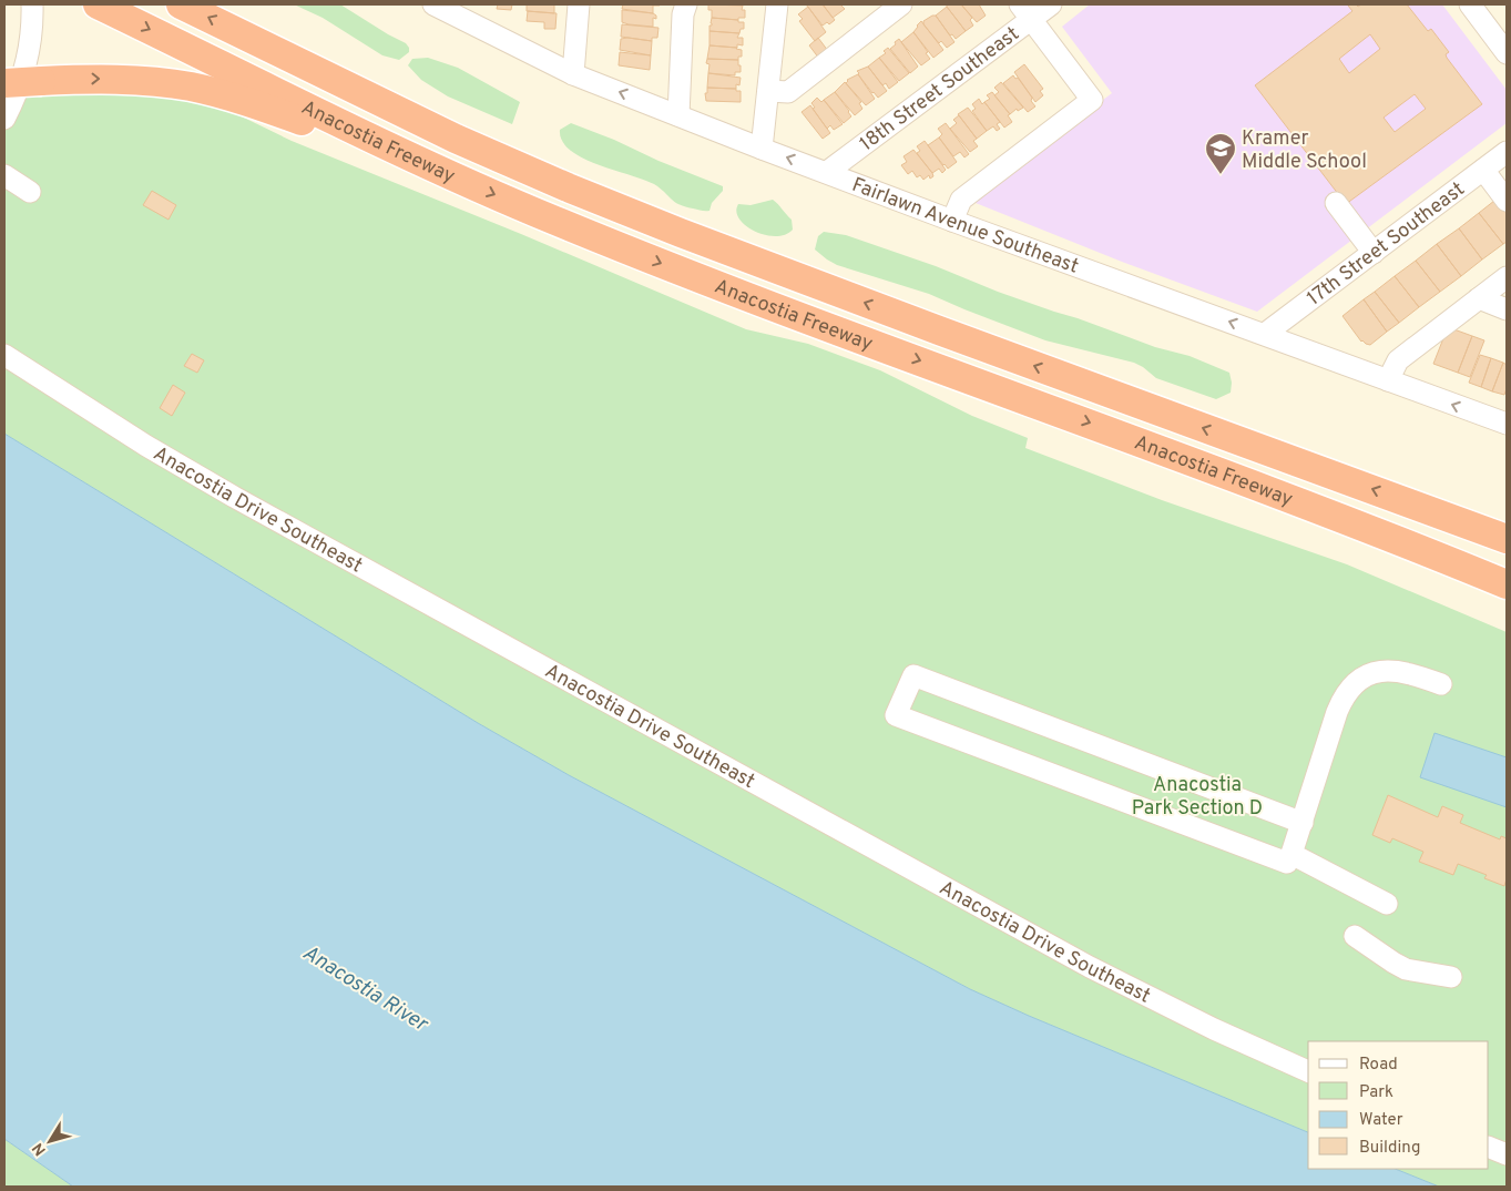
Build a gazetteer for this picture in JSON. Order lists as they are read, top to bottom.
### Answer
{
  "streets": {
    "highway": ["Anacostia Freeway"],
    "street": [
      "18th Street Southeast",
      "Fairlawn Avenue Southeast",
      "17th Street Southeast",
      "Anacostia Drive Southeast"
    ]
  },
  "crossings": [
    ["18th Street Southeast", "Fairlawn Avenue Southeast"],
    ["Fairlawn Avenue Southeast", "17th Street Southeast"]
  ],
  "one_way": ["Fairlawn Avenue Southeast"],
  "water": ["Anacostia River"],
  "parks": ["Anacostia Park Section D"],
  "places": {
    "school or university": ["Kramer Middle School"]
  },
  "legend": [
    "Road",
    "Park",
    "Water",
    "Building"
  ],
  "north": "bottom left"
}
